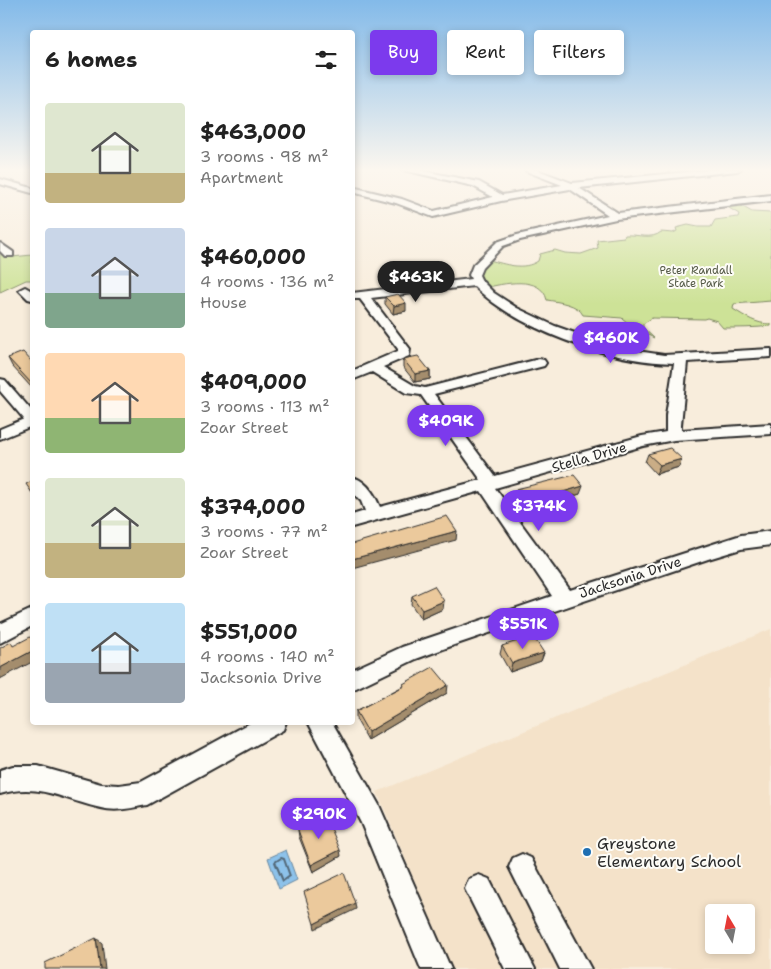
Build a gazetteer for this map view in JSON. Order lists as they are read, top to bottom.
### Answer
{
  "streets": {
    "street": ["Stella Drive", "Jacksonia Drive"]
  },
  "parks": ["Peter Randall State Park"],
  "places": ["Greystone Elementary School"],
  "north": "top",
  "page": {
    "chip": ["Buy", "Rent", "Filters"],
    "heading": "6 homes",
    "list": [
      {
        "name": "$463,000",
        "note": "3 rooms · 98 m² · Apartment"
      },
      {
        "name": "$460,000",
        "note": "4 rooms · 136 m² · House"
      },
      {
        "name": "$409,000",
        "note": "3 rooms · 113 m² · Zoar Street"
      },
      {
        "name": "$374,000",
        "note": "3 rooms · 77 m² · Zoar Street"
      },
      {
        "name": "$551,000",
        "note": "4 rooms · 140 m² · Jacksonia Drive"
      }
    ],
    "price": [
      "$463K",
      "$460K",
      "$409K",
      "$374K",
      "$551K",
      "$290K"
    ]
  }
}
